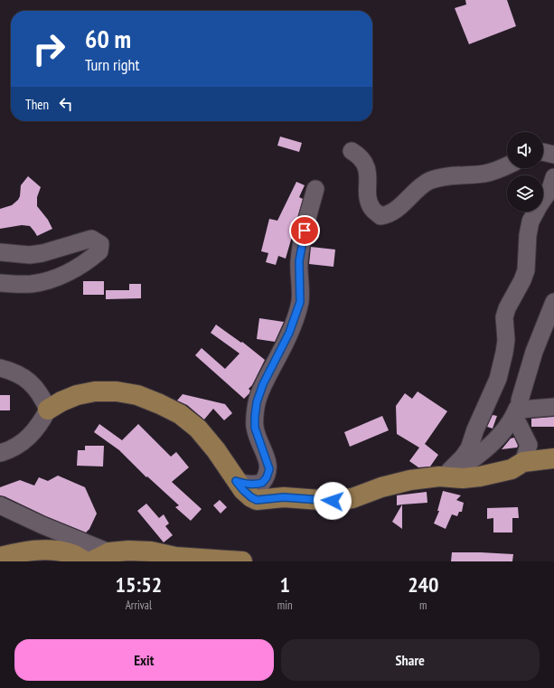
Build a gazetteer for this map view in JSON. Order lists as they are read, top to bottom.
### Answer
{
  "page": {
    "turn": ["60 m", "Turn right"],
    "then": "Then",
    "eta": [
      "15:52",
      "Arrival",
      "1",
      "min",
      "240",
      "m"
    ],
    "buttons": ["Exit", "Share"]
  }
}
